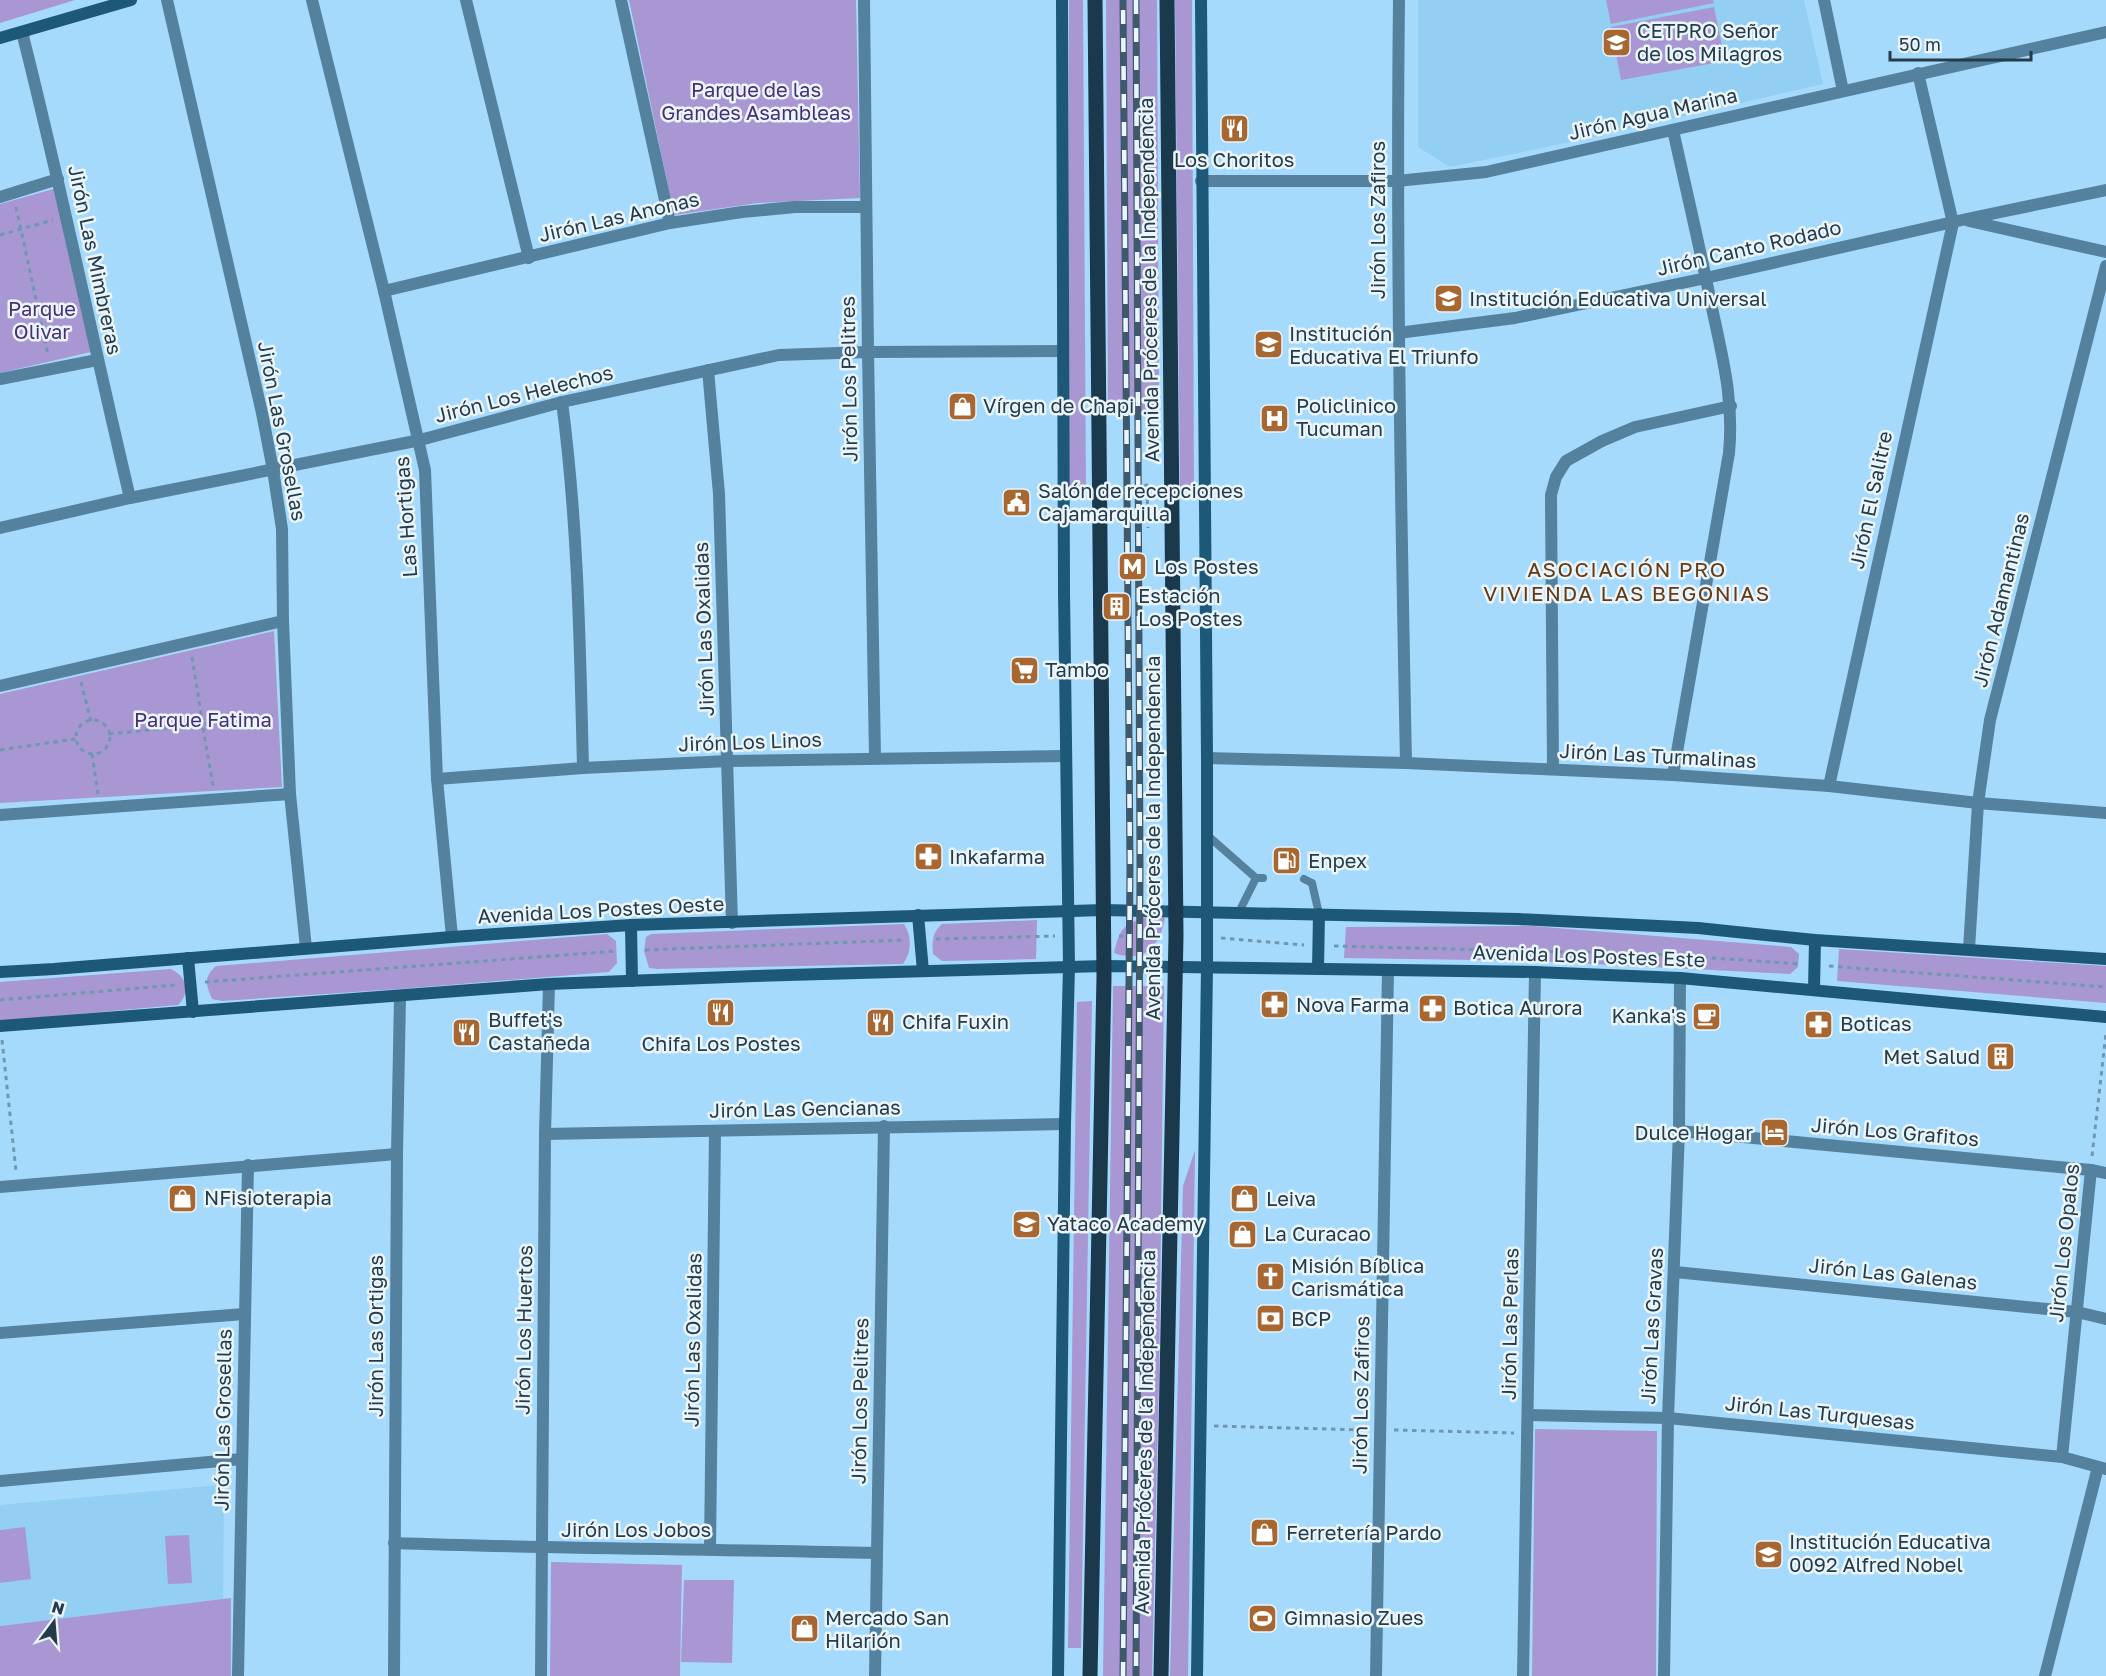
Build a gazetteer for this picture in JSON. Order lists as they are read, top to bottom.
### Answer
{
  "streets": {
    "main road": ["Avenida Próceres de la Independencia", "Avenida Los Postes Oeste", "Avenida Los Postes Este"],
    "street": [
      "Jirón Agua Marina",
      "Jirón Las Anonas",
      "Jirón Los Zafiros",
      "Jirón Canto Rodado",
      "Jirón Las Mimbreras",
      "Jirón Los Pelitres",
      "Jirón Los Helechos",
      "Jirón Las Grosellas",
      "Jirón El Salitre",
      "Las Hortigas",
      "Jirón Adamantinas",
      "Jirón Las Oxalidas",
      "Jirón Los Linos",
      "Jirón Las Turmalinas",
      "Jirón Las Gencianas",
      "Jirón Los Grafitos",
      "Jirón Los Opalos",
      "Jirón Las Galenas",
      "Jirón Las Perlas",
      "Jirón Las Gravas",
      "Jirón Los Huertos",
      "Jirón Las Ortigas",
      "Jirón Las Turquesas",
      "Jirón Los Jobos"
    ]
  },
  "crossings": [
    ["Jirón Agua Marina", "Jirón Los Zafiros"],
    ["Jirón Las Anonas", "Jirón Los Pelitres"],
    ["Jirón Las Anonas", "Las Hortigas"],
    ["Jirón Los Zafiros", "Jirón Canto Rodado"],
    ["Jirón Los Zafiros", "Jirón Las Turmalinas"],
    ["Jirón Los Zafiros", "Avenida Los Postes Este"],
    ["Jirón Canto Rodado", "Jirón El Salitre"],
    ["Jirón Las Mimbreras", "Jirón Los Helechos"],
    ["Avenida Próceres de la Independencia", "Avenida Los Postes Oeste"],
    ["Avenida Próceres de la Independencia", "Avenida Los Postes Este"],
    ["Jirón Los Pelitres", "Jirón Los Helechos"],
    ["Jirón Los Pelitres", "Jirón Los Linos"],
    ["Jirón Los Pelitres", "Jirón Las Gencianas"],
    ["Jirón Los Pelitres", "Jirón Los Jobos"],
    ["Jirón Los Helechos", "Jirón Las Grosellas"],
    ["Jirón Los Helechos", "Las Hortigas"],
    ["Jirón Los Helechos", "Jirón Las Oxalidas"],
    ["Jirón Las Grosellas", "Avenida Los Postes Oeste"],
    ["Jirón El Salitre", "Jirón Las Turmalinas"],
    ["Las Hortigas", "Jirón Los Linos"],
    ["Las Hortigas", "Avenida Los Postes Oeste"],
    ["Jirón Adamantinas", "Jirón Las Turmalinas"],
    ["Jirón Adamantinas", "Avenida Los Postes Este"],
    ["Jirón Las Oxalidas", "Jirón Los Linos"],
    ["Jirón Las Oxalidas", "Avenida Los Postes Oeste"],
    ["Jirón Las Oxalidas", "Jirón Las Gencianas"],
    ["Jirón Las Oxalidas", "Jirón Los Jobos"],
    ["Avenida Los Postes Oeste", "Avenida Los Postes Este"],
    ["Avenida Los Postes Este", "Jirón Las Perlas"],
    ["Avenida Los Postes Este", "Jirón Las Gravas"],
    ["Jirón Las Gencianas", "Jirón Los Huertos"],
    ["Jirón Los Grafitos", "Jirón Los Opalos"],
    ["Jirón Los Grafitos", "Jirón Las Gravas"],
    ["Jirón Los Opalos", "Jirón Las Galenas"],
    ["Jirón Los Opalos", "Jirón Las Turquesas"],
    ["Jirón Las Galenas", "Jirón Las Gravas"],
    ["Jirón Las Perlas", "Jirón Las Turquesas"],
    ["Jirón Las Gravas", "Jirón Las Turquesas"],
    ["Jirón Los Huertos", "Jirón Los Jobos"],
    ["Jirón Las Ortigas", "Jirón Los Jobos"]
  ],
  "districts": ["ASOCIACIÓN PRO VIVIENDA LAS BEGONIAS"],
  "parks": ["Parque de las Grandes Asambleas", "Parque Olivar", "Parque Fatima"],
  "places": {
    "school or university": [
      "CETPRO Señor de los Milagros",
      "Institución Educativa Universal",
      "Institución Educativa El Triunfo",
      "Yataco Academy",
      "Institución Educativa 0092 Alfred Nobel"
    ],
    "restaurant": [
      "Los Choritos",
      "Chifa Los Postes",
      "Chifa Fuxin",
      "Buffet's Castañeda"
    ],
    "shop": [
      "Vírgen de Chapi",
      "NFisioterapia",
      "Leiva",
      "La Curacao",
      "Ferretería Pardo",
      "Mercado San Hilarión"
    ],
    "hospital": ["Policlinico Tucuman"],
    "public building": ["Salón de recepciones Cajamarquilla"],
    "metro station": ["Los Postes"],
    "building": ["Estación Los Postes", "Met Salud"],
    "supermarket": ["Tambo"],
    "pharmacy": [
      "Inkafarma",
      "Nova Farma",
      "Botica Aurora",
      "Boticas"
    ],
    "fuel station": ["Enpex"],
    "cafe": ["Kanka's"],
    "hotel": ["Dulce Hogar"],
    "church": ["Misión Bíblica Carismática"],
    "bank": ["BCP"],
    "sports": ["Gimnasio Zues"]
  },
  "scale_bar": "50 m",
  "north": "top"
}
